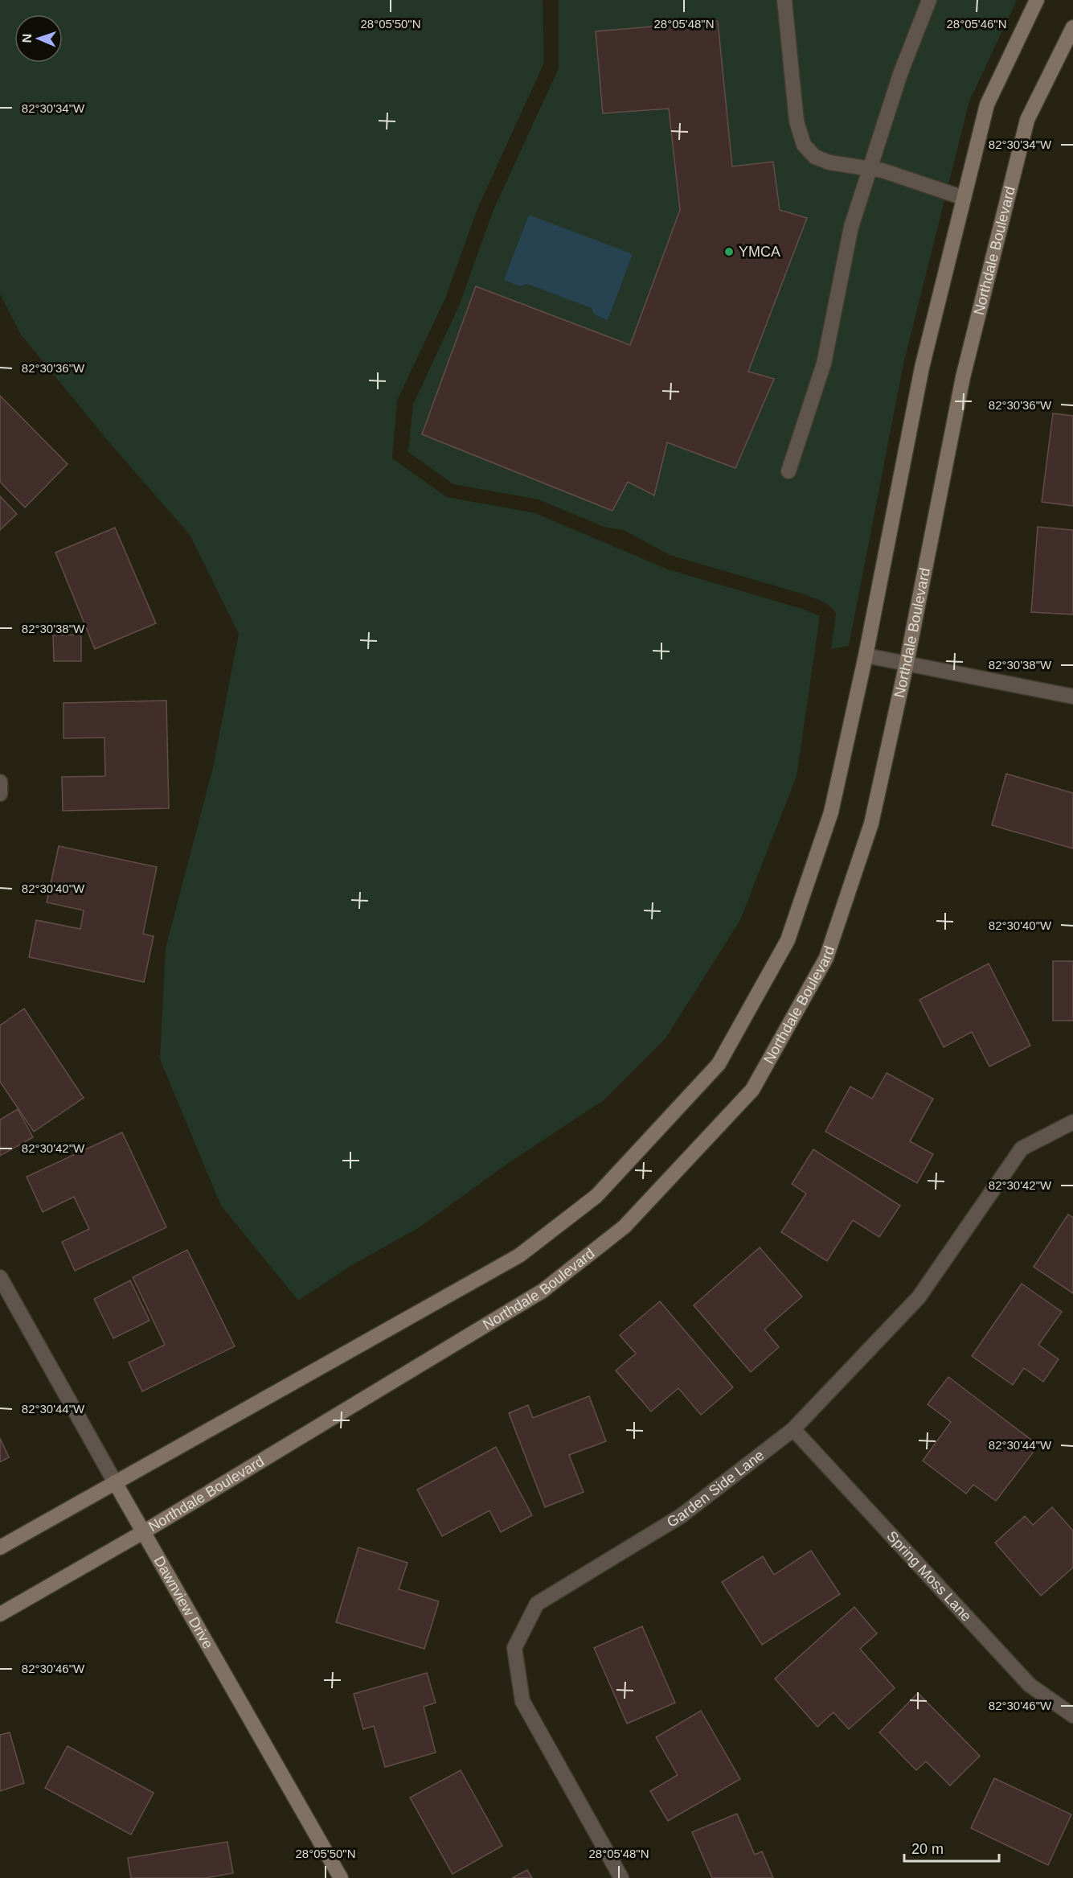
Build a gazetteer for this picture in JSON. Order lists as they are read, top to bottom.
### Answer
{
  "streets": {
    "street": [
      "Northdale Boulevard",
      "Garden Side Lane",
      "Spring Moss Lane",
      "Dawnview Drive"
    ]
  },
  "crossings": [
    ["Northdale Boulevard", "Dawnview Drive"],
    ["Garden Side Lane", "Spring Moss Lane"]
  ],
  "places": ["YMCA"],
  "scale_bar": "20 m",
  "north": "left",
  "coordinates": [
    "28°05'50\"N",
    "28°05'48\"N",
    "28°05'46\"N",
    "82°30'34\"W",
    "82°30'36\"W",
    "82°30'38\"W",
    "82°30'40\"W",
    "82°30'42\"W",
    "82°30'44\"W",
    "82°30'46\"W"
  ]
}
